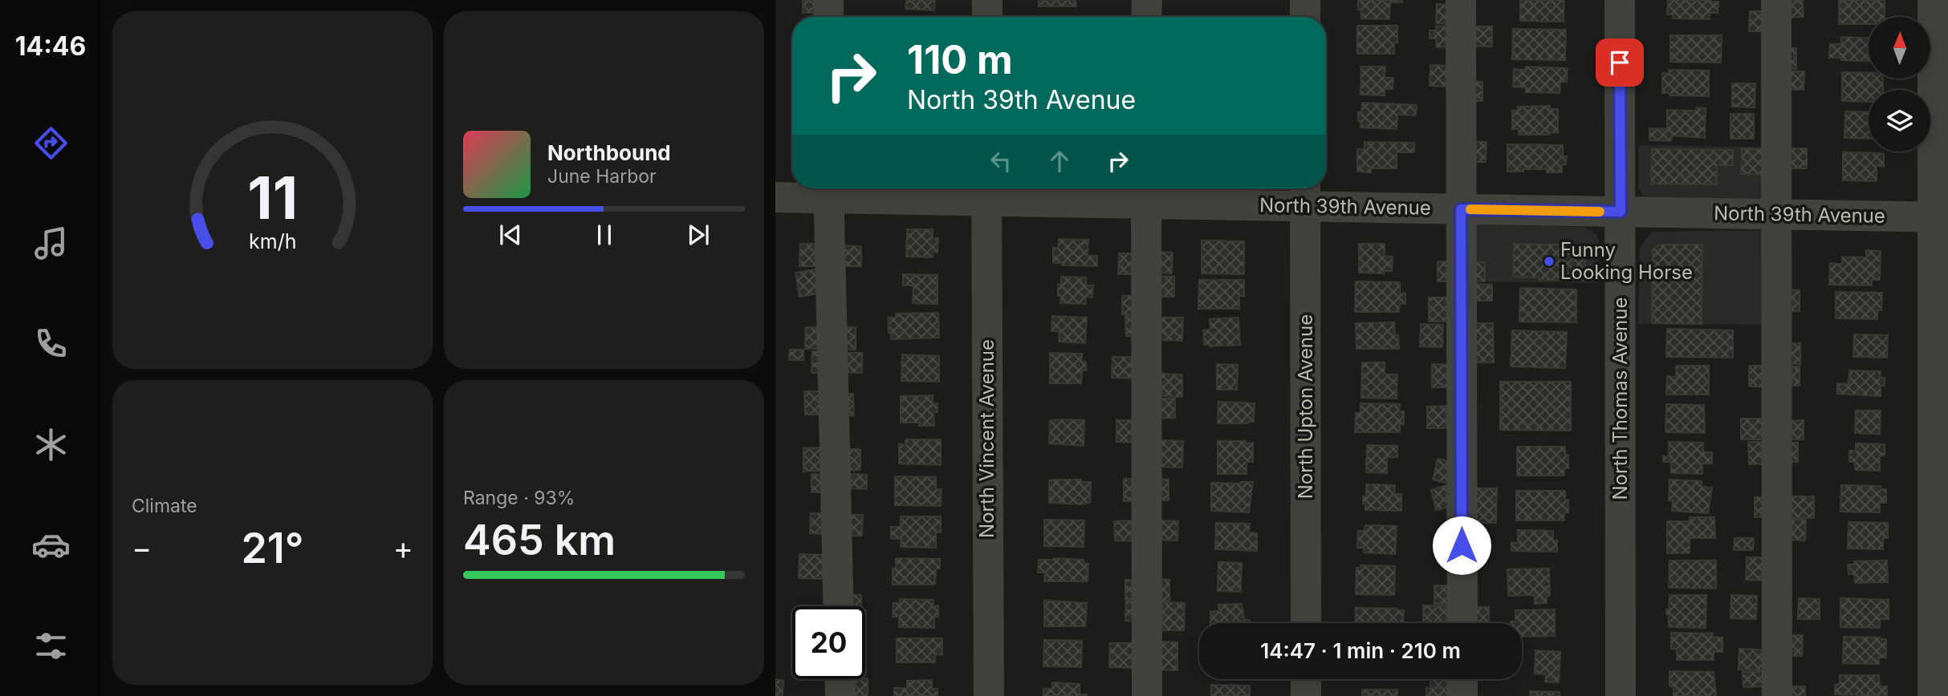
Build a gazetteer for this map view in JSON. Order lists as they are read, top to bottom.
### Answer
{
  "streets": {
    "street": [
      "North 39th Avenue",
      "North Thomas Avenue",
      "North Upton Avenue",
      "North Vincent Avenue"
    ]
  },
  "crossings": [
    ["North 39th Avenue", "North Thomas Avenue"],
    ["North 39th Avenue", "North Upton Avenue"],
    ["North 39th Avenue", "North Vincent Avenue"]
  ],
  "places": ["Funny Looking Horse"],
  "north": "top",
  "page": {
    "tabs": "14:46",
    "turn": ["110 m", "North 39th Avenue"],
    "song": ["Northbound", "June Harbor"],
    "tile": [
      "Climate",
      ["Range · 93%", "465 km"]
    ],
    "heat": ["−", "21°", "+"],
    "limit": "20",
    "trip": "14:47 · 1 min · 210 m",
    "gauge": ["11", "km/h"]
  }
}
